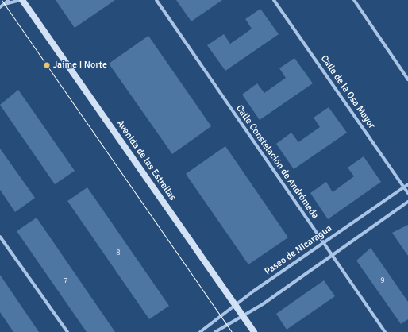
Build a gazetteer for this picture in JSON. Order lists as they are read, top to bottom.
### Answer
{
  "streets": {
    "street": [
      "Calle de la Osa Mayor",
      "Avenida de las Estrellas",
      "Calle Constelación de Andrómeda",
      "Paseo de Nicaragua"
    ]
  },
  "crossings": [
    ["Calle de la Osa Mayor", "Paseo de Nicaragua"],
    ["Avenida de las Estrellas", "Paseo de Nicaragua"],
    ["Calle Constelación de Andrómeda", "Paseo de Nicaragua"]
  ],
  "places": ["Jaime I Norte"],
  "house_numbers": ["8", "7", "9"]
}
